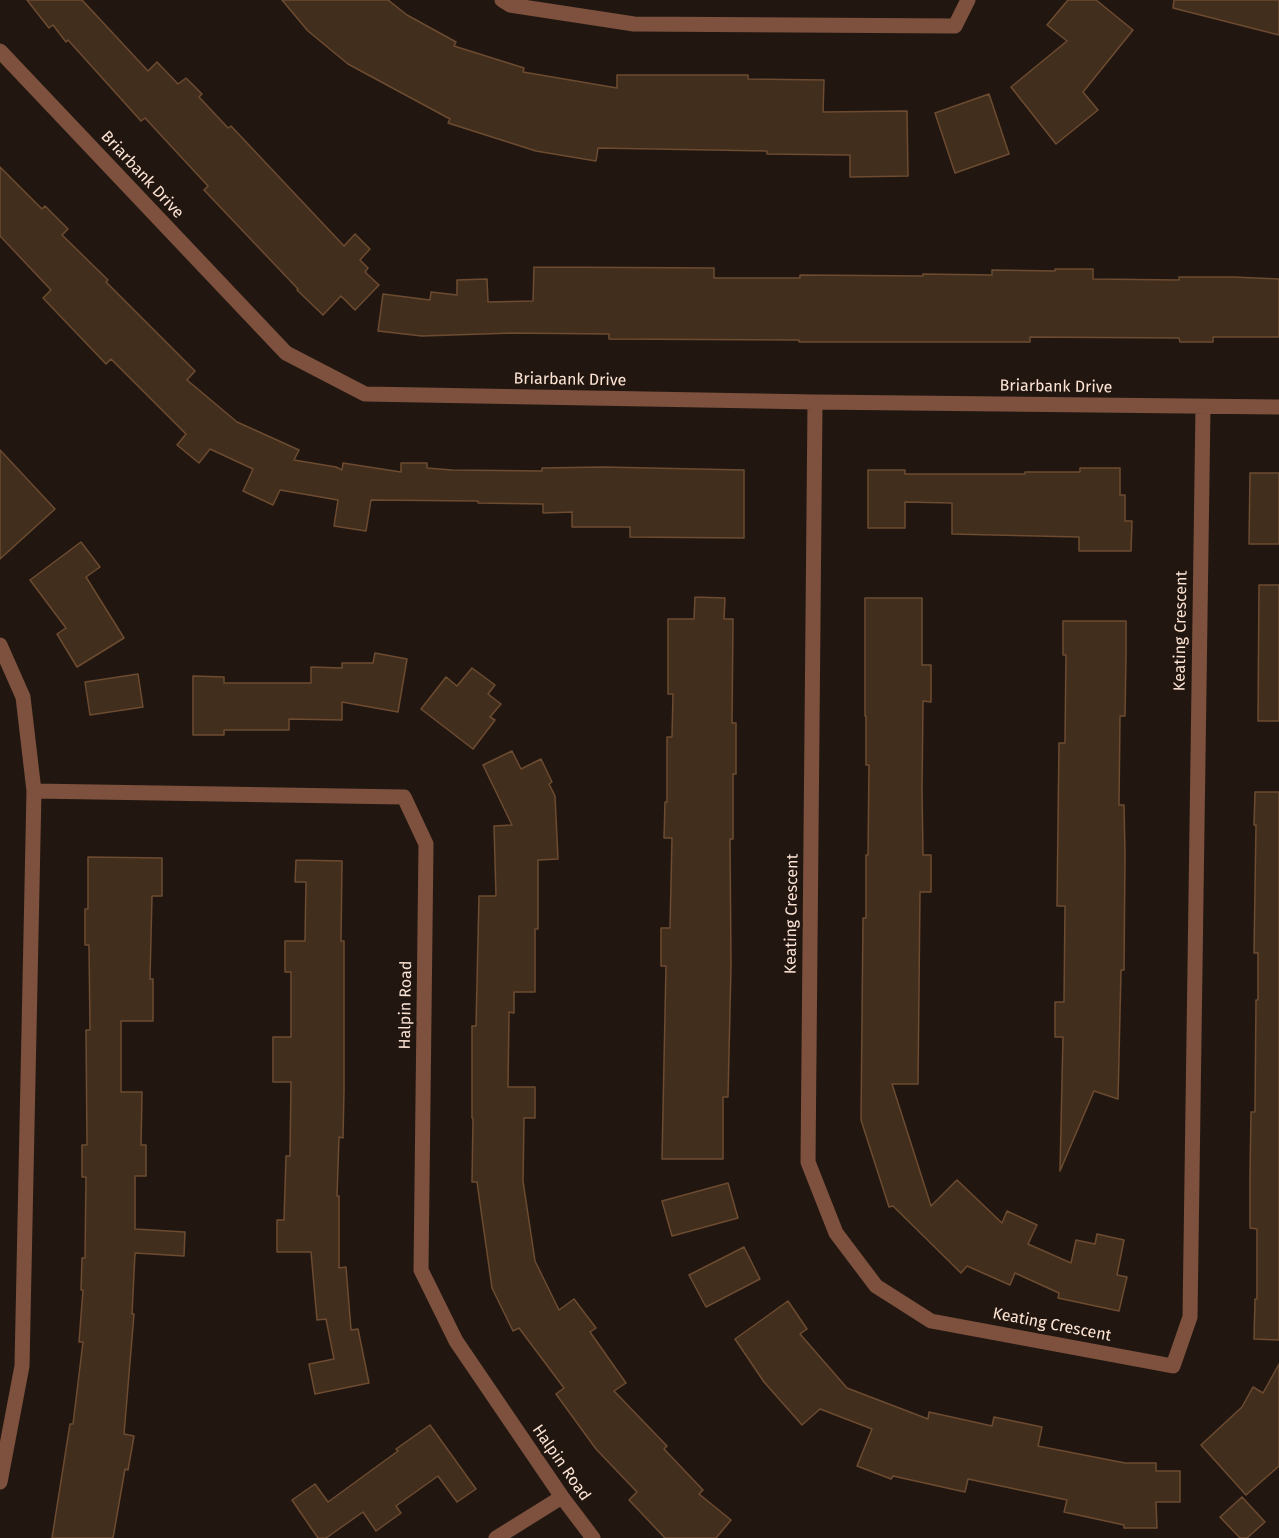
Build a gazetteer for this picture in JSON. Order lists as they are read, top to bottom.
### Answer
{
  "streets": {
    "street": ["Briarbank Drive", "Keating Crescent", "Halpin Road"]
  },
  "crossings": [
    ["Briarbank Drive", "Keating Crescent"]
  ]
}
